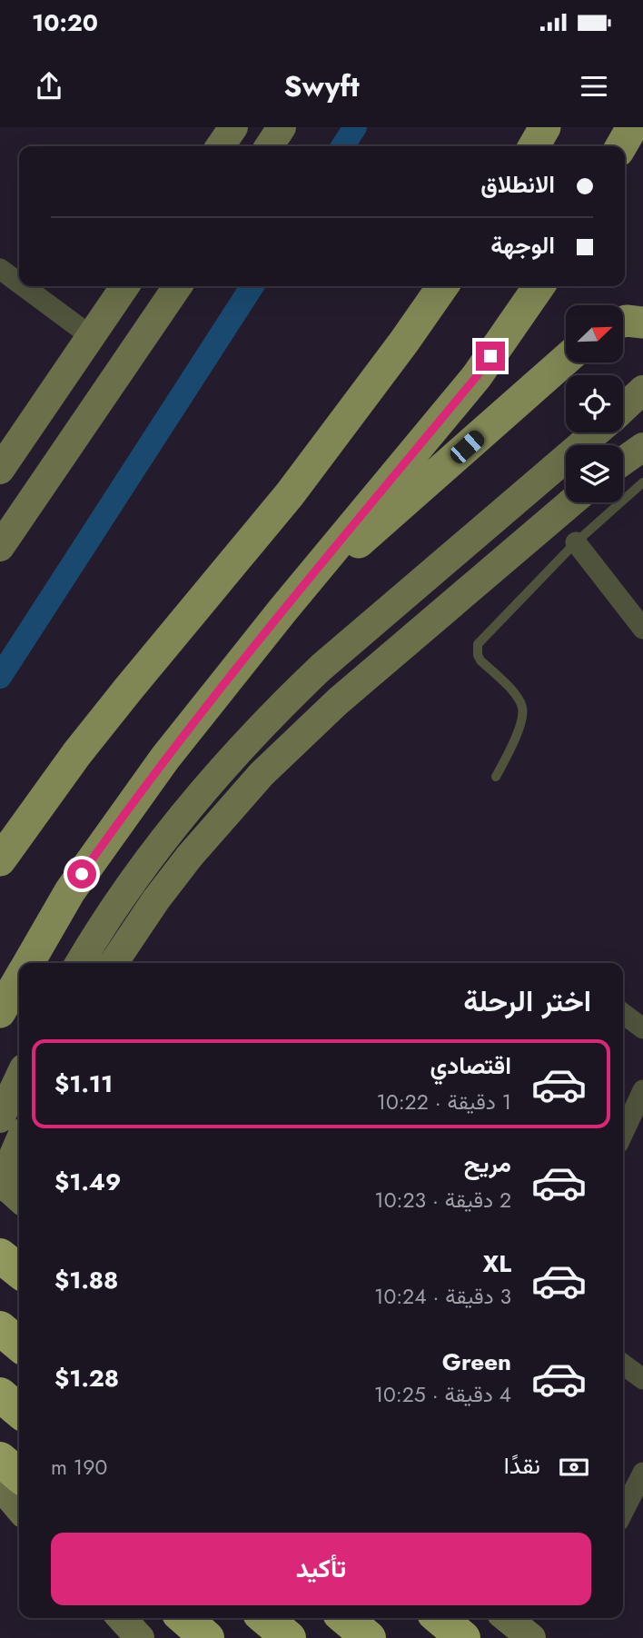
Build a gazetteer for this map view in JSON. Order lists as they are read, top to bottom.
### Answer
{
  "north": "top right",
  "page": {
    "status": "10:20",
    "header": "Swyft",
    "banner": ["الانطلاق", "الوجهة"],
    "heading": "اختر الرحلة",
    "list": [
      {
        "name": "اقتصادي",
        "note": "1 دقيقة · 10:22",
        "value": "$1.11"
      },
      {
        "name": "مريح",
        "note": "2 دقيقة · 10:23",
        "value": "$1.49"
      },
      {
        "name": "XL",
        "note": "3 دقيقة · 10:24",
        "value": "$1.88"
      },
      {
        "name": "Green",
        "note": "4 دقيقة · 10:25",
        "value": "$1.28"
      }
    ],
    "pay": ["نقدًا", "190 m"],
    "buttons": "تأكيد"
  }
}
